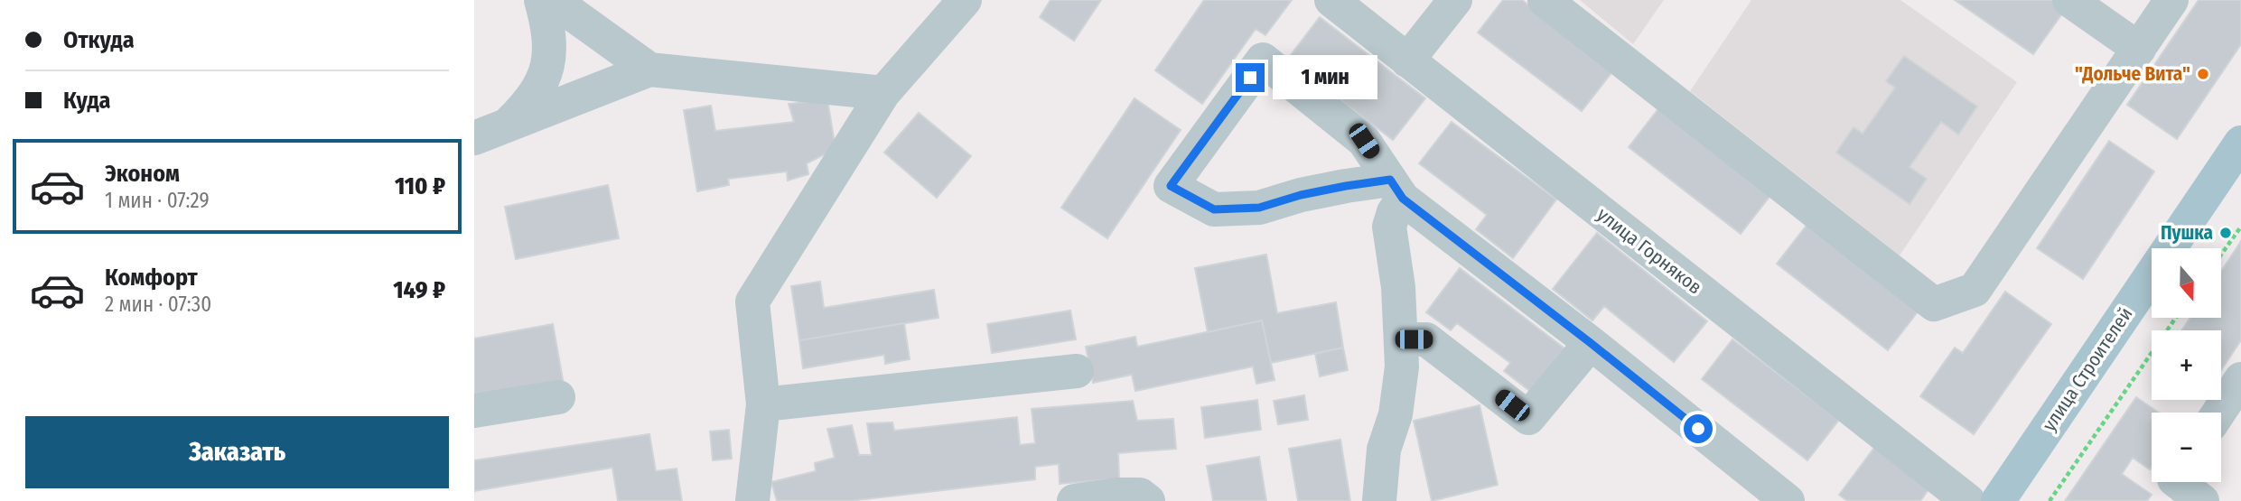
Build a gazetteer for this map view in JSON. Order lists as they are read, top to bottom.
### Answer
{
  "streets": {
    "main road": ["улица Строителей"],
    "street": ["улица Горняков"]
  },
  "places": ["\"Дольче Вита\"", "Пушка"],
  "north": "bottom",
  "page": {
    "banner": ["Откуда", "Куда"],
    "bubble": "1 мин",
    "list": [
      {
        "name": "Эконом",
        "note": "1 мин · 07:29",
        "value": "110 ₽"
      },
      {
        "name": "Комфорт",
        "note": "2 мин · 07:30",
        "value": "149 ₽"
      }
    ],
    "map_buttons": ["+", "−"],
    "buttons": "Заказать"
  }
}
